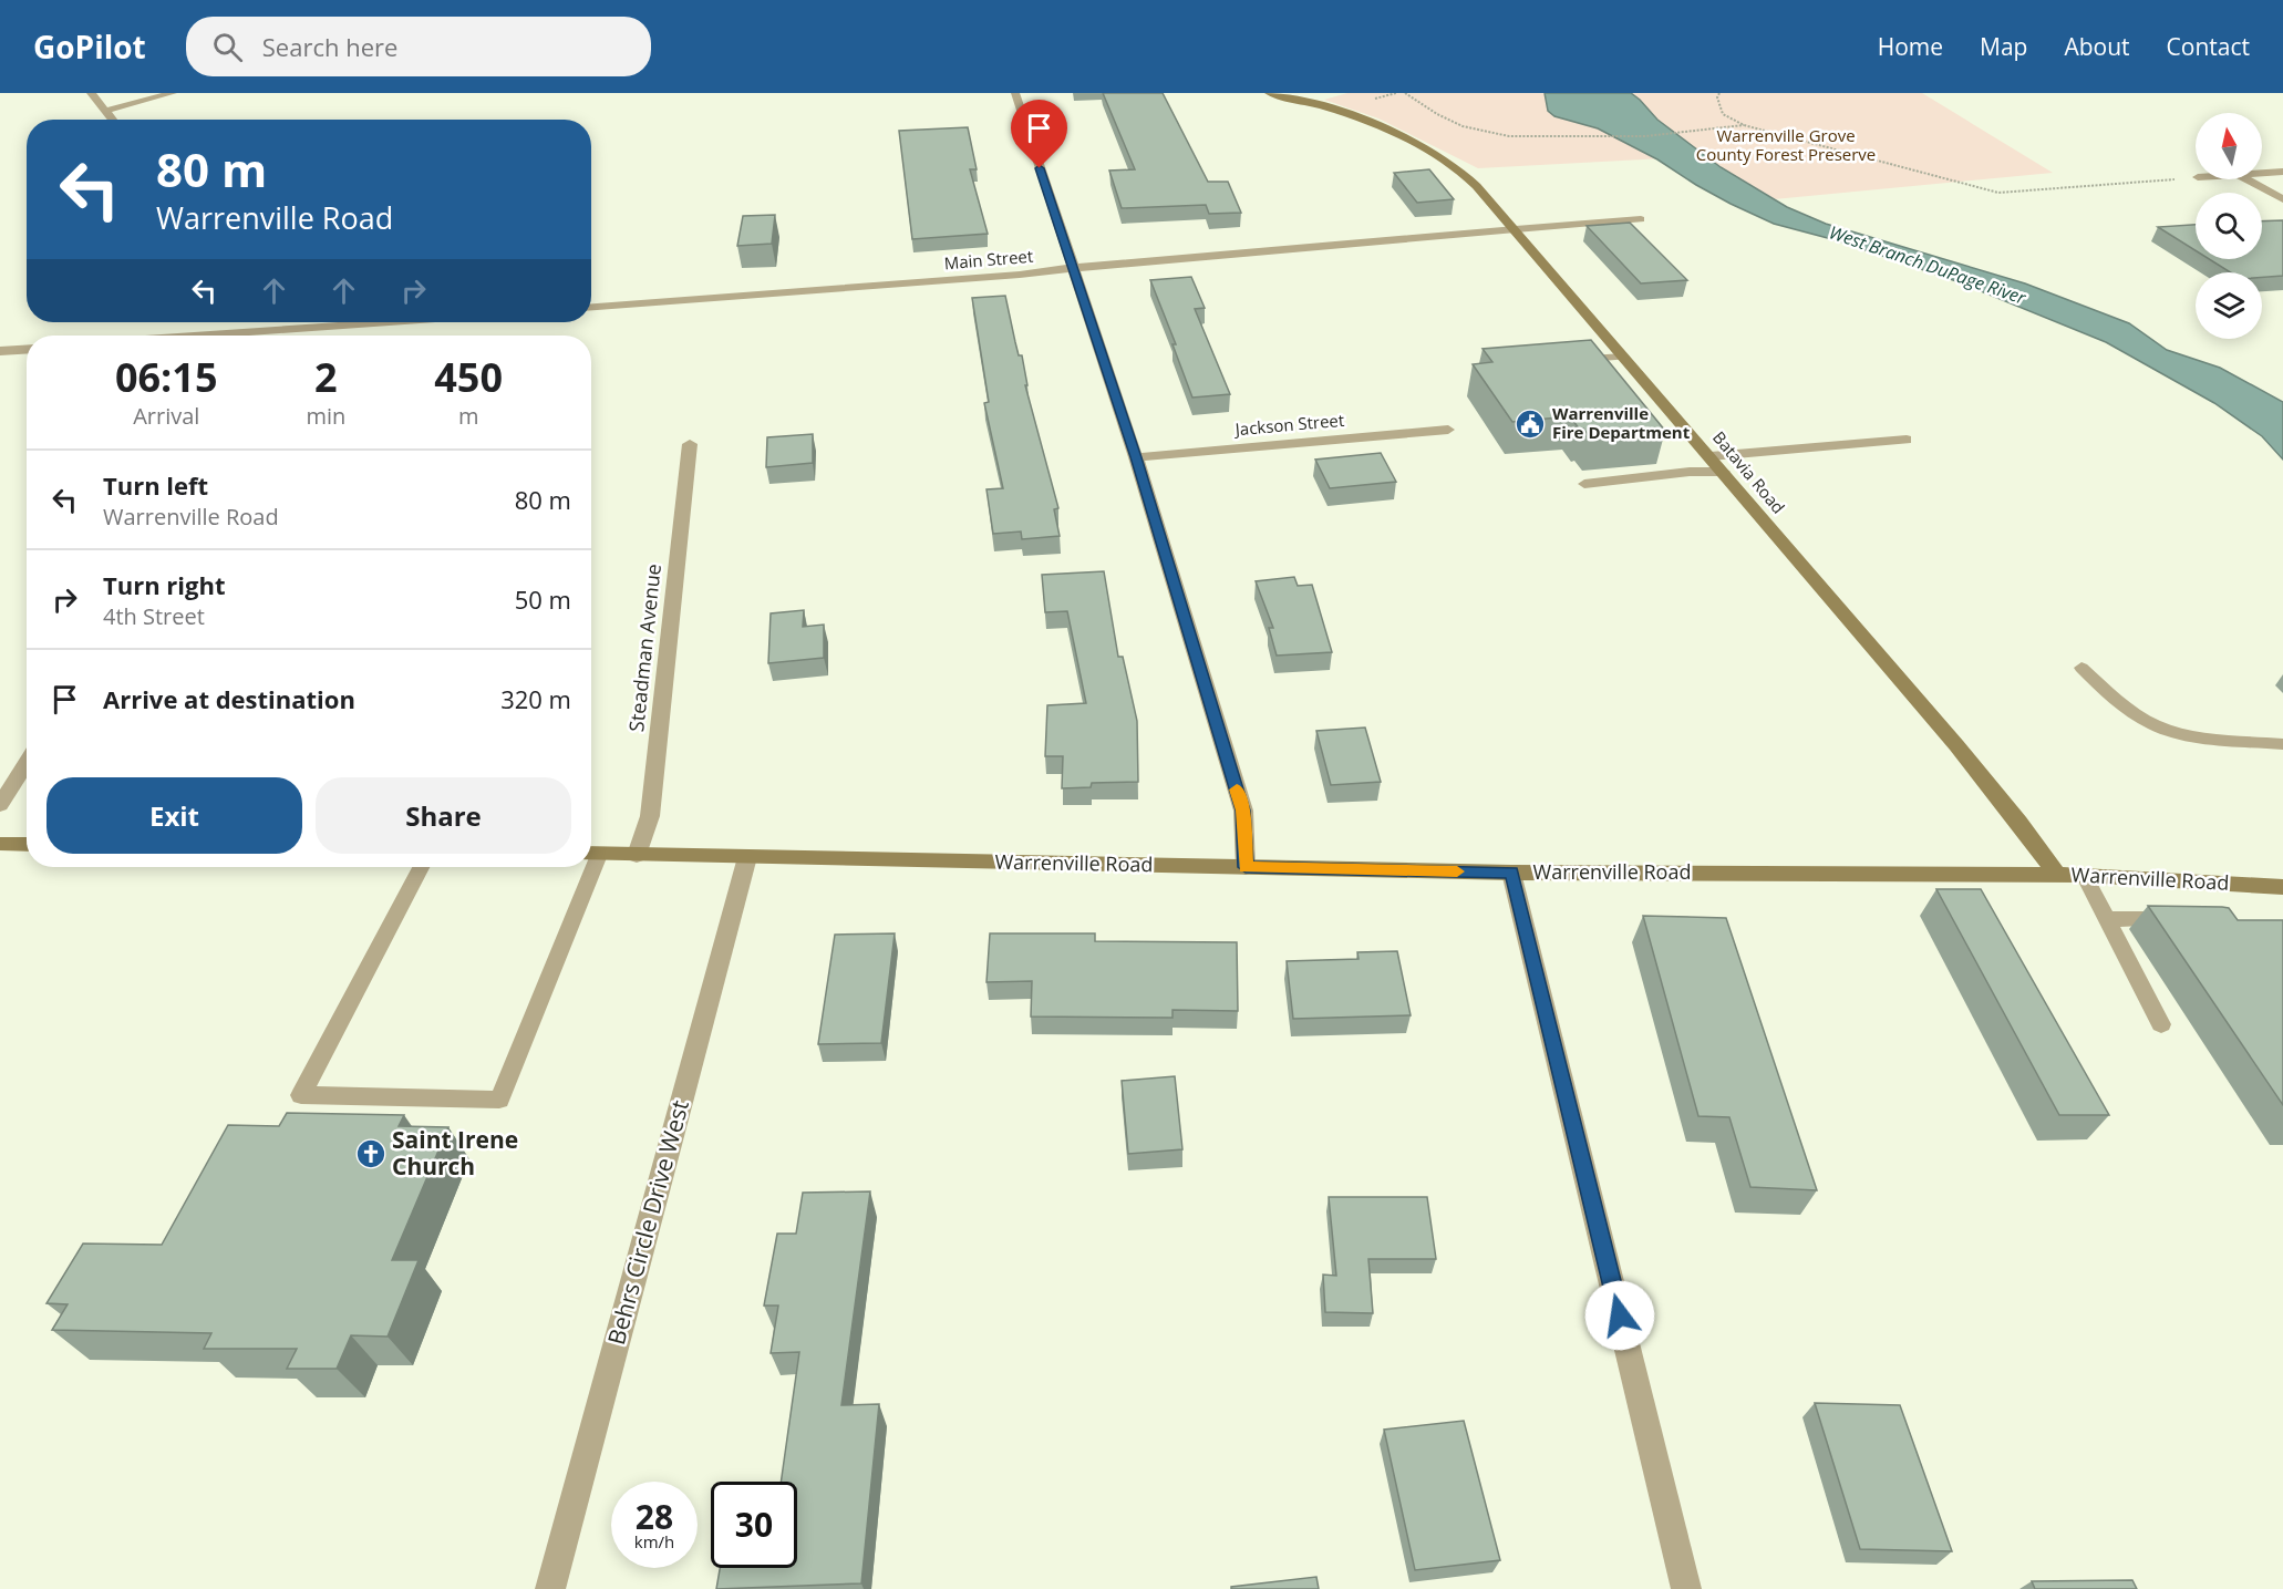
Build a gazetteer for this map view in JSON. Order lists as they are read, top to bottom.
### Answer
{
  "streets": {
    "main road": ["Batavia Road", "Warrenville Road"],
    "street": [
      "Main Street",
      "Jackson Street",
      "Steadman Avenue",
      "Behrs Circle Drive West"
    ]
  },
  "crossings": [
    ["Main Street", "Batavia Road"],
    ["Batavia Road", "Warrenville Road"],
    ["Steadman Avenue", "Warrenville Road"],
    ["Warrenville Road", "Behrs Circle Drive West"]
  ],
  "water": ["West Branch DuPage River"],
  "parks": ["Warrenville Grove County Forest Preserve"],
  "places": {
    "public building": ["Warrenville Fire Department"],
    "church": ["Saint Irene Church"]
  },
  "north": "top",
  "page": {
    "header": "GoPilot",
    "search": "Search here",
    "nav": [
      "Home",
      "Map",
      "About",
      "Contact"
    ],
    "turn": ["80 m", "Warrenville Road"],
    "eta": [
      "06:15",
      "Arrival",
      "2",
      "min",
      "450",
      "m"
    ],
    "list": [
      {
        "name": "Turn left",
        "note": "Warrenville Road",
        "value": "80 m"
      },
      {
        "name": "Turn right",
        "note": "4th Street",
        "value": "50 m"
      },
      {
        "name": "Arrive at destination",
        "value": "320 m"
      }
    ],
    "buttons": ["Exit", "Share"],
    "speed": "28 km/h",
    "limit": "30"
  }
}
